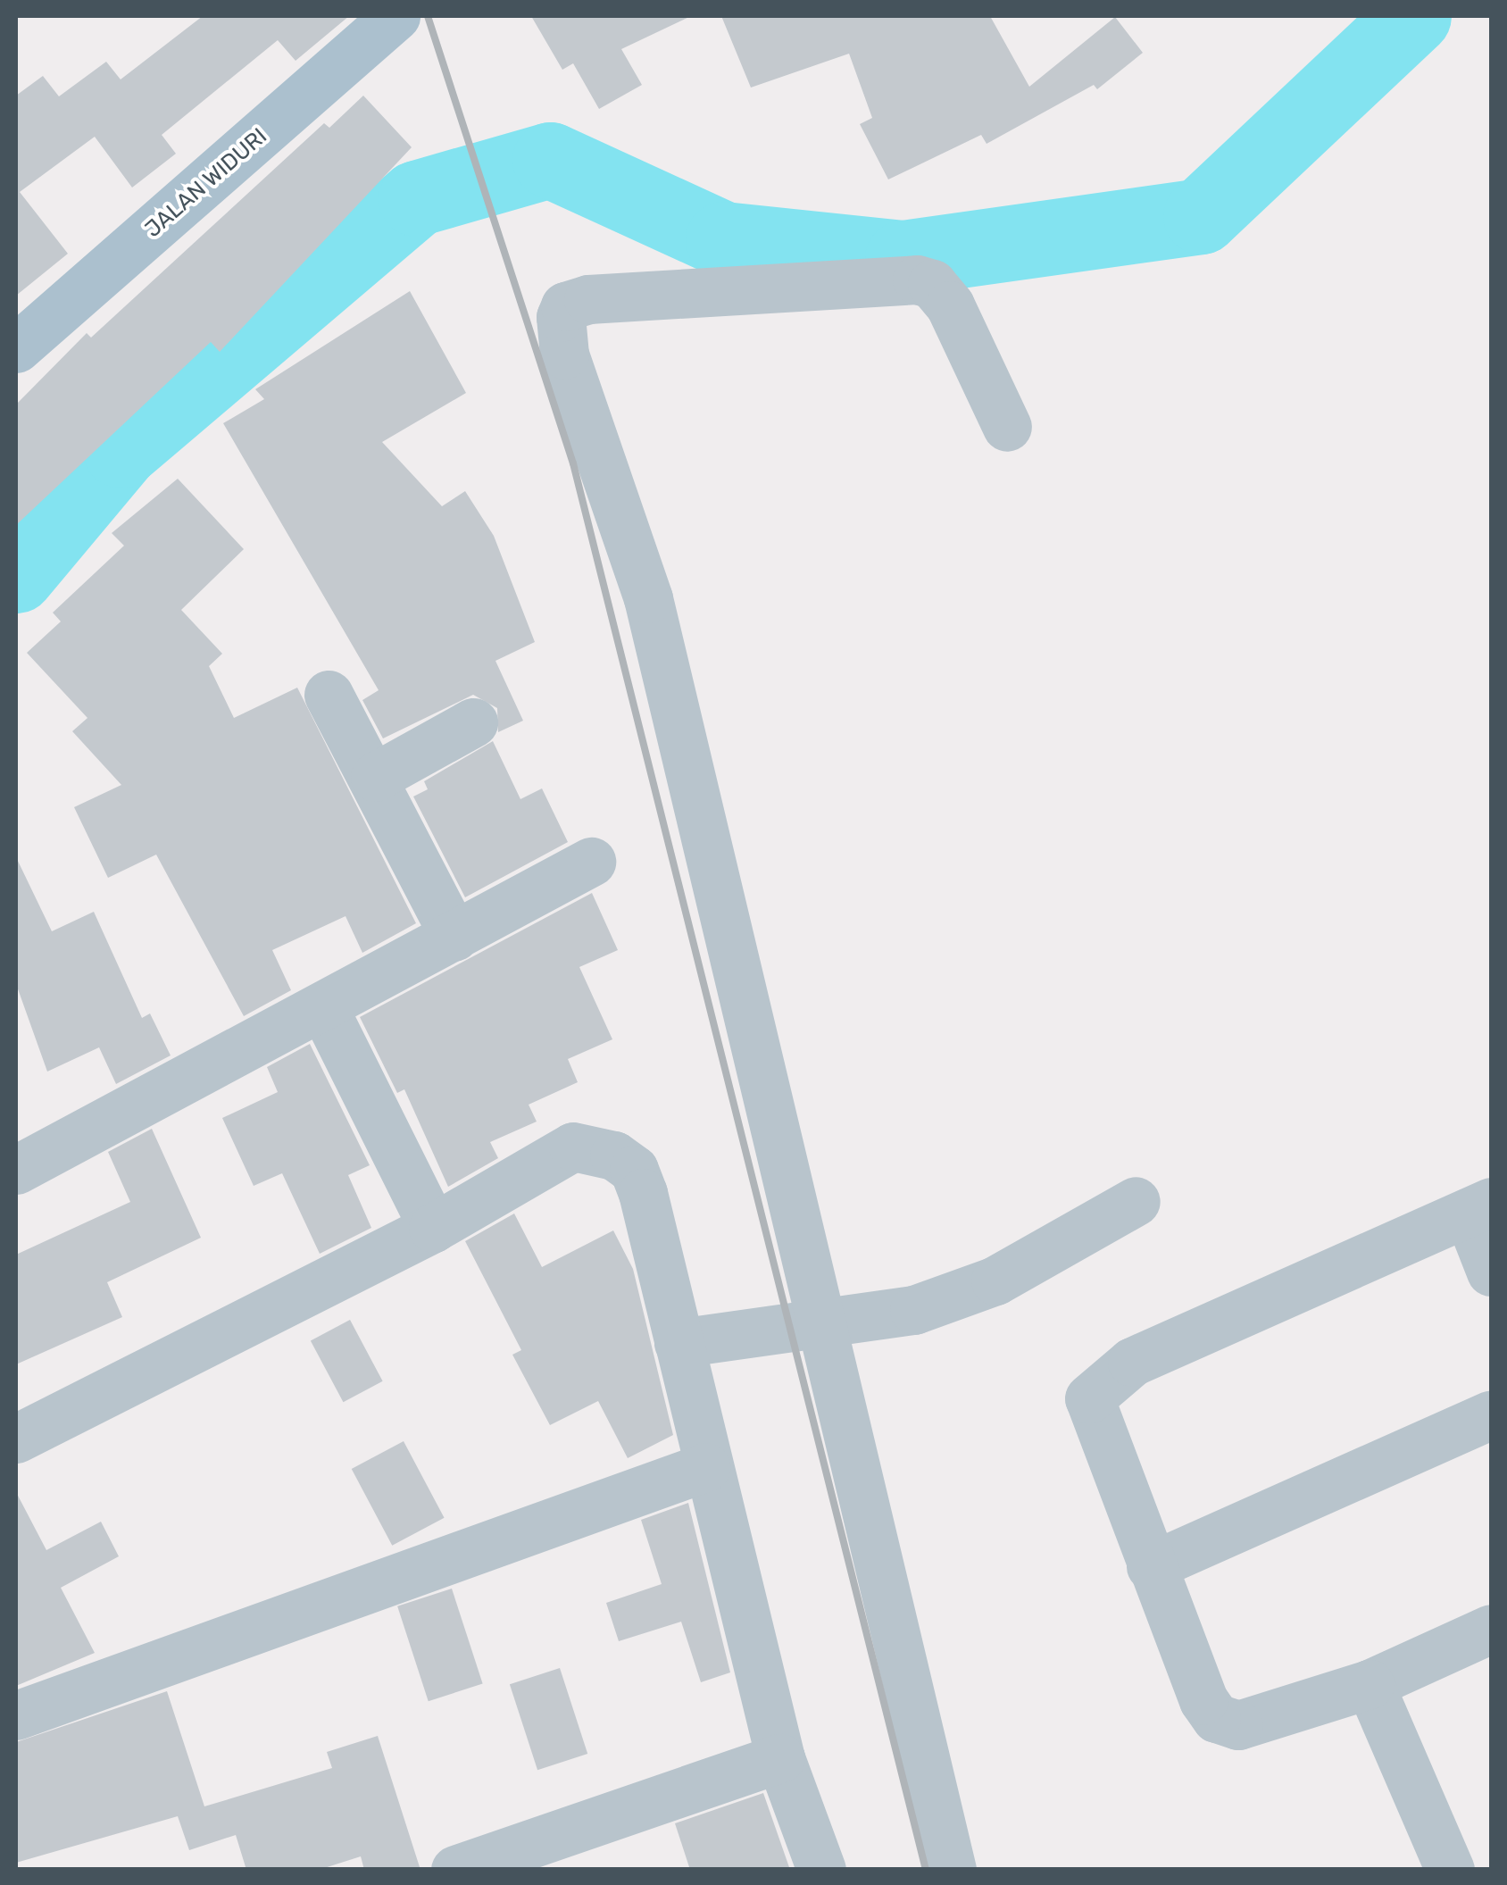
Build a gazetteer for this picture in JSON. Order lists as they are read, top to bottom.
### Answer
{
  "streets": {
    "main road": ["JALAN WIDURI"]
  }
}
